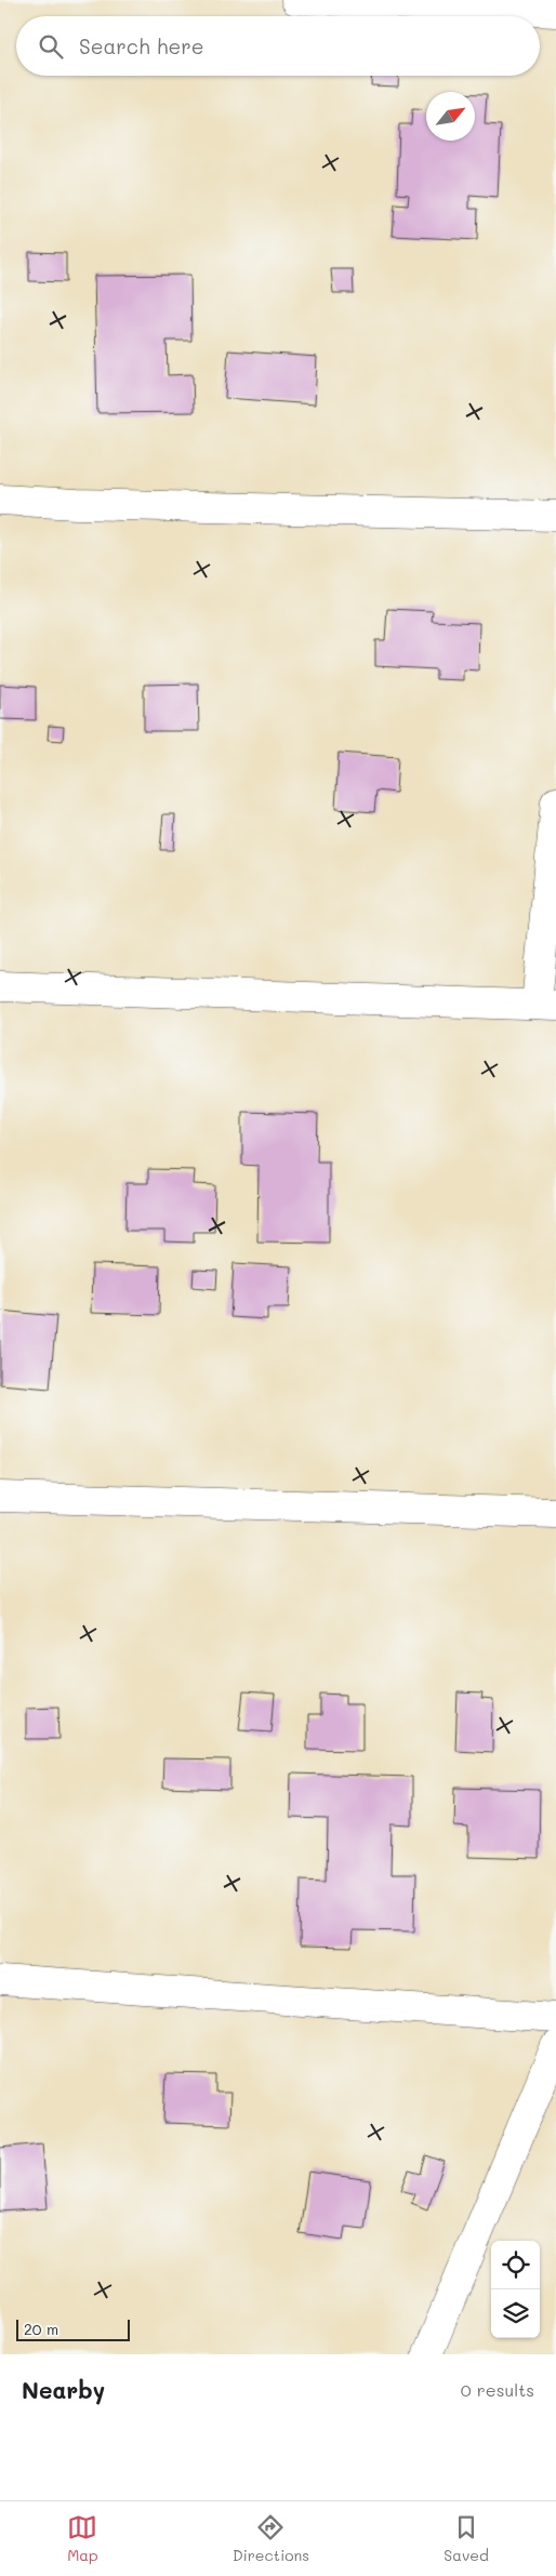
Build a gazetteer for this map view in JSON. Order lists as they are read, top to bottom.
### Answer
{
  "scale_bar": "20 m",
  "north": "top right",
  "page": {
    "search": "Search here",
    "scale": "20 m",
    "heading": ["Nearby", "0 results"],
    "nav": ["Map", "Directions", "Saved"]
  }
}
